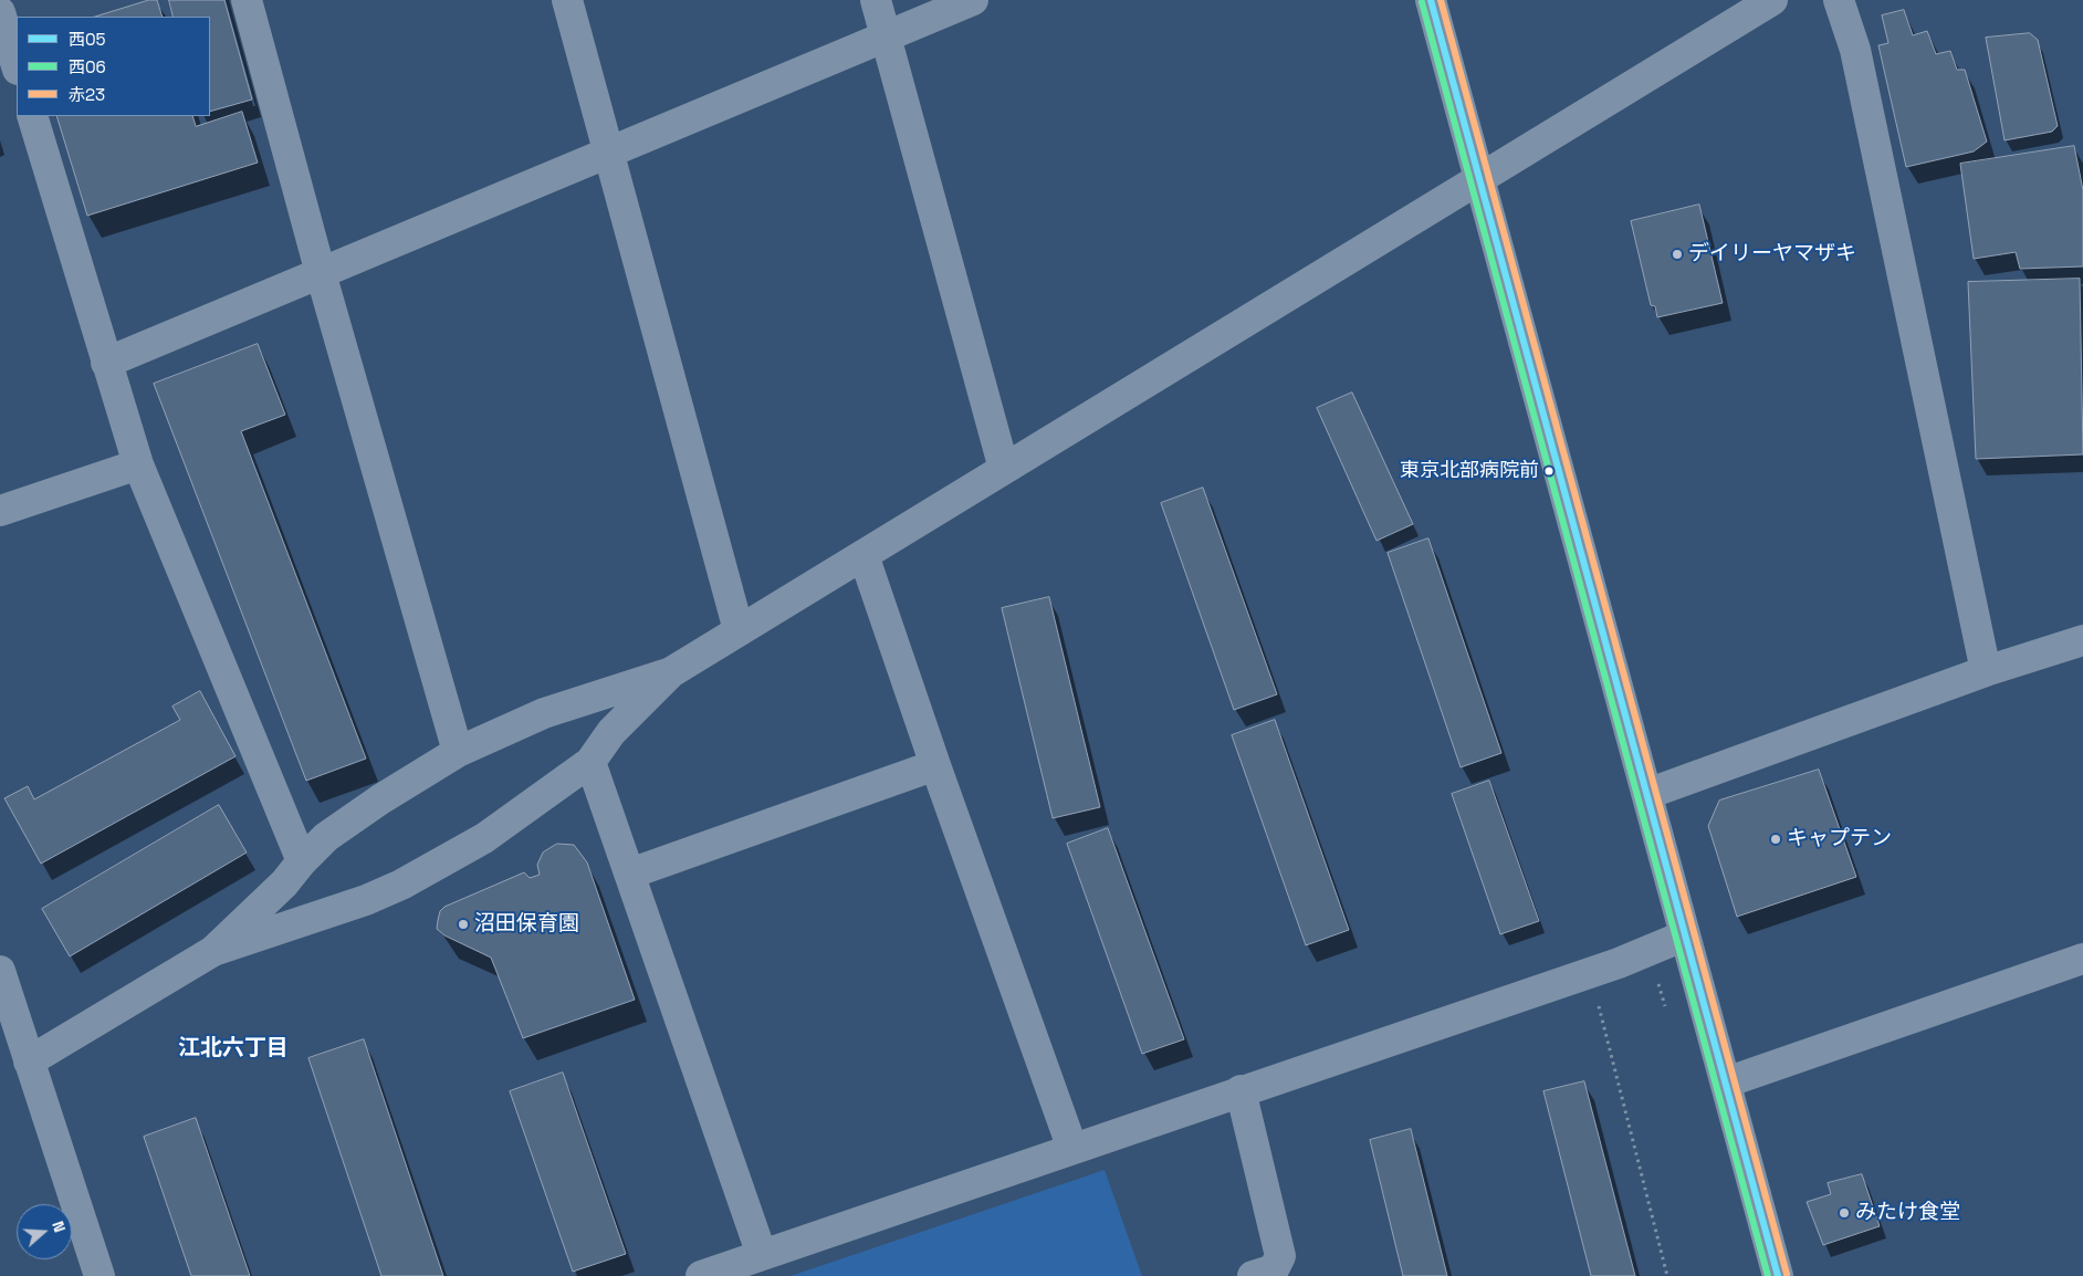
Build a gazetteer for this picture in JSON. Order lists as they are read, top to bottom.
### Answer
{
  "districts": ["江北六丁目"],
  "places": [
    "デイリーヤマザキ",
    "東京北部病院前",
    "キャプテン",
    "沼田保育園",
    "みたけ食堂"
  ],
  "lines": ["transit line 西05", "transit line 赤23", "transit line 西06"],
  "legend": ["西05", "西06", "赤23"],
  "north": "right"
}
